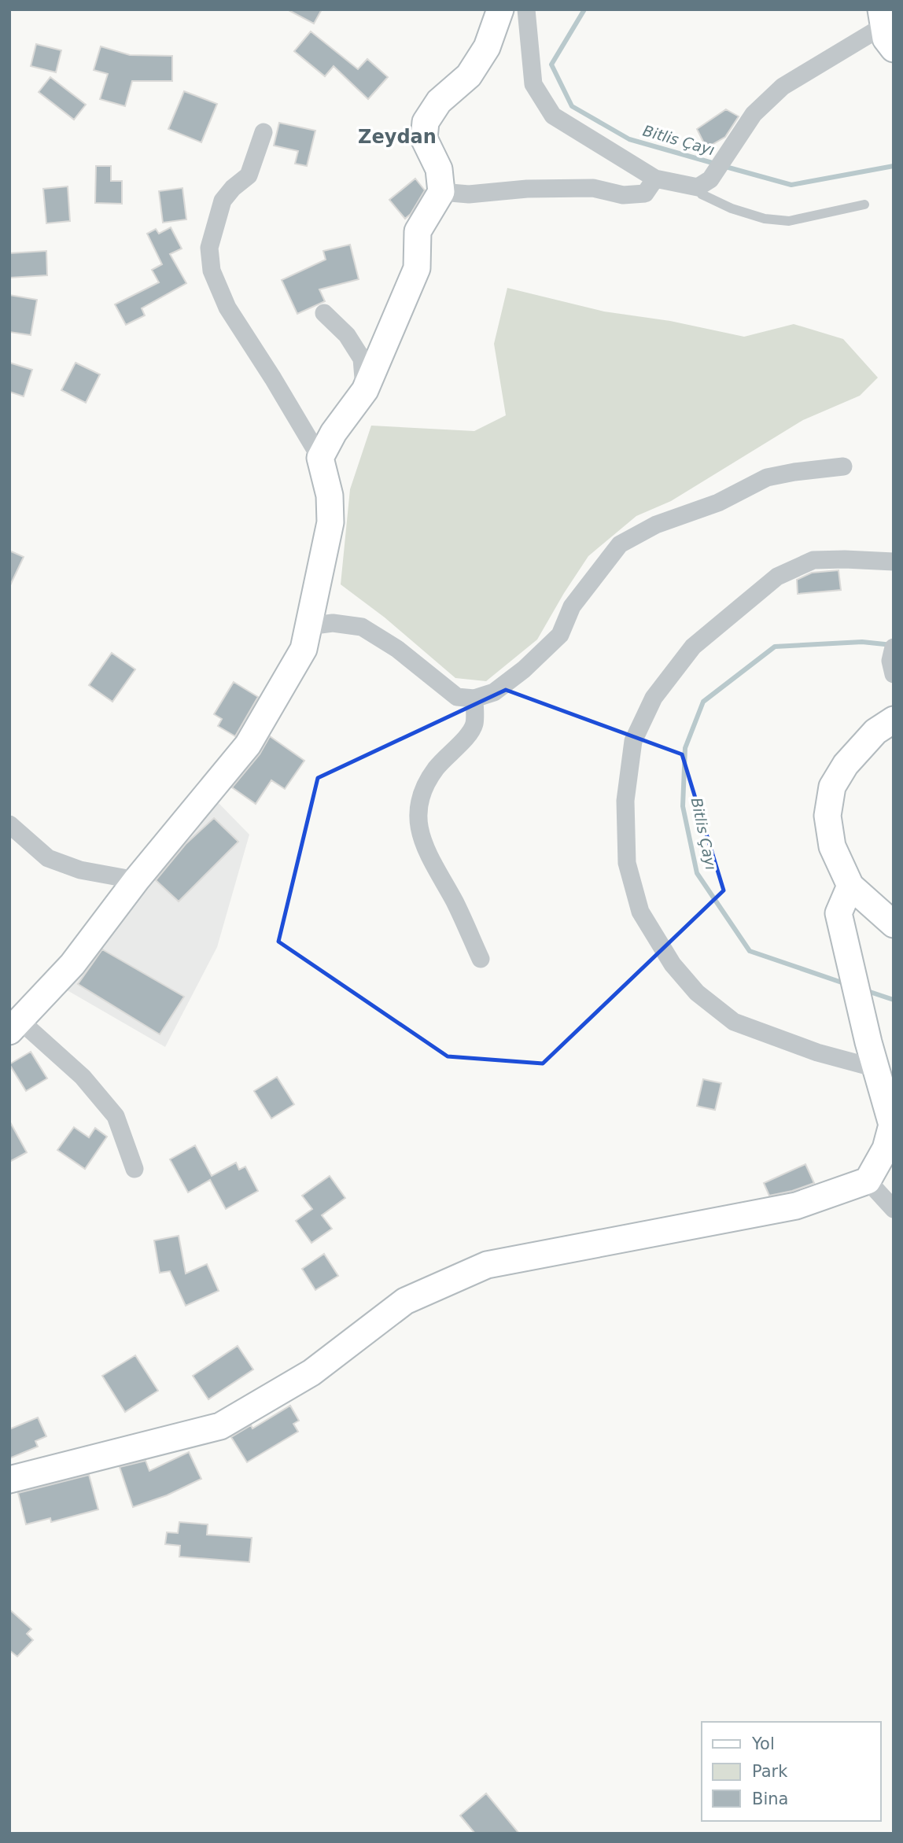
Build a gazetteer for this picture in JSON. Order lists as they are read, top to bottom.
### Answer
{
  "districts": ["Zeydan"],
  "water": ["Bitlis Çayı"],
  "legend": ["Yol", "Park", "Bina"]
}
